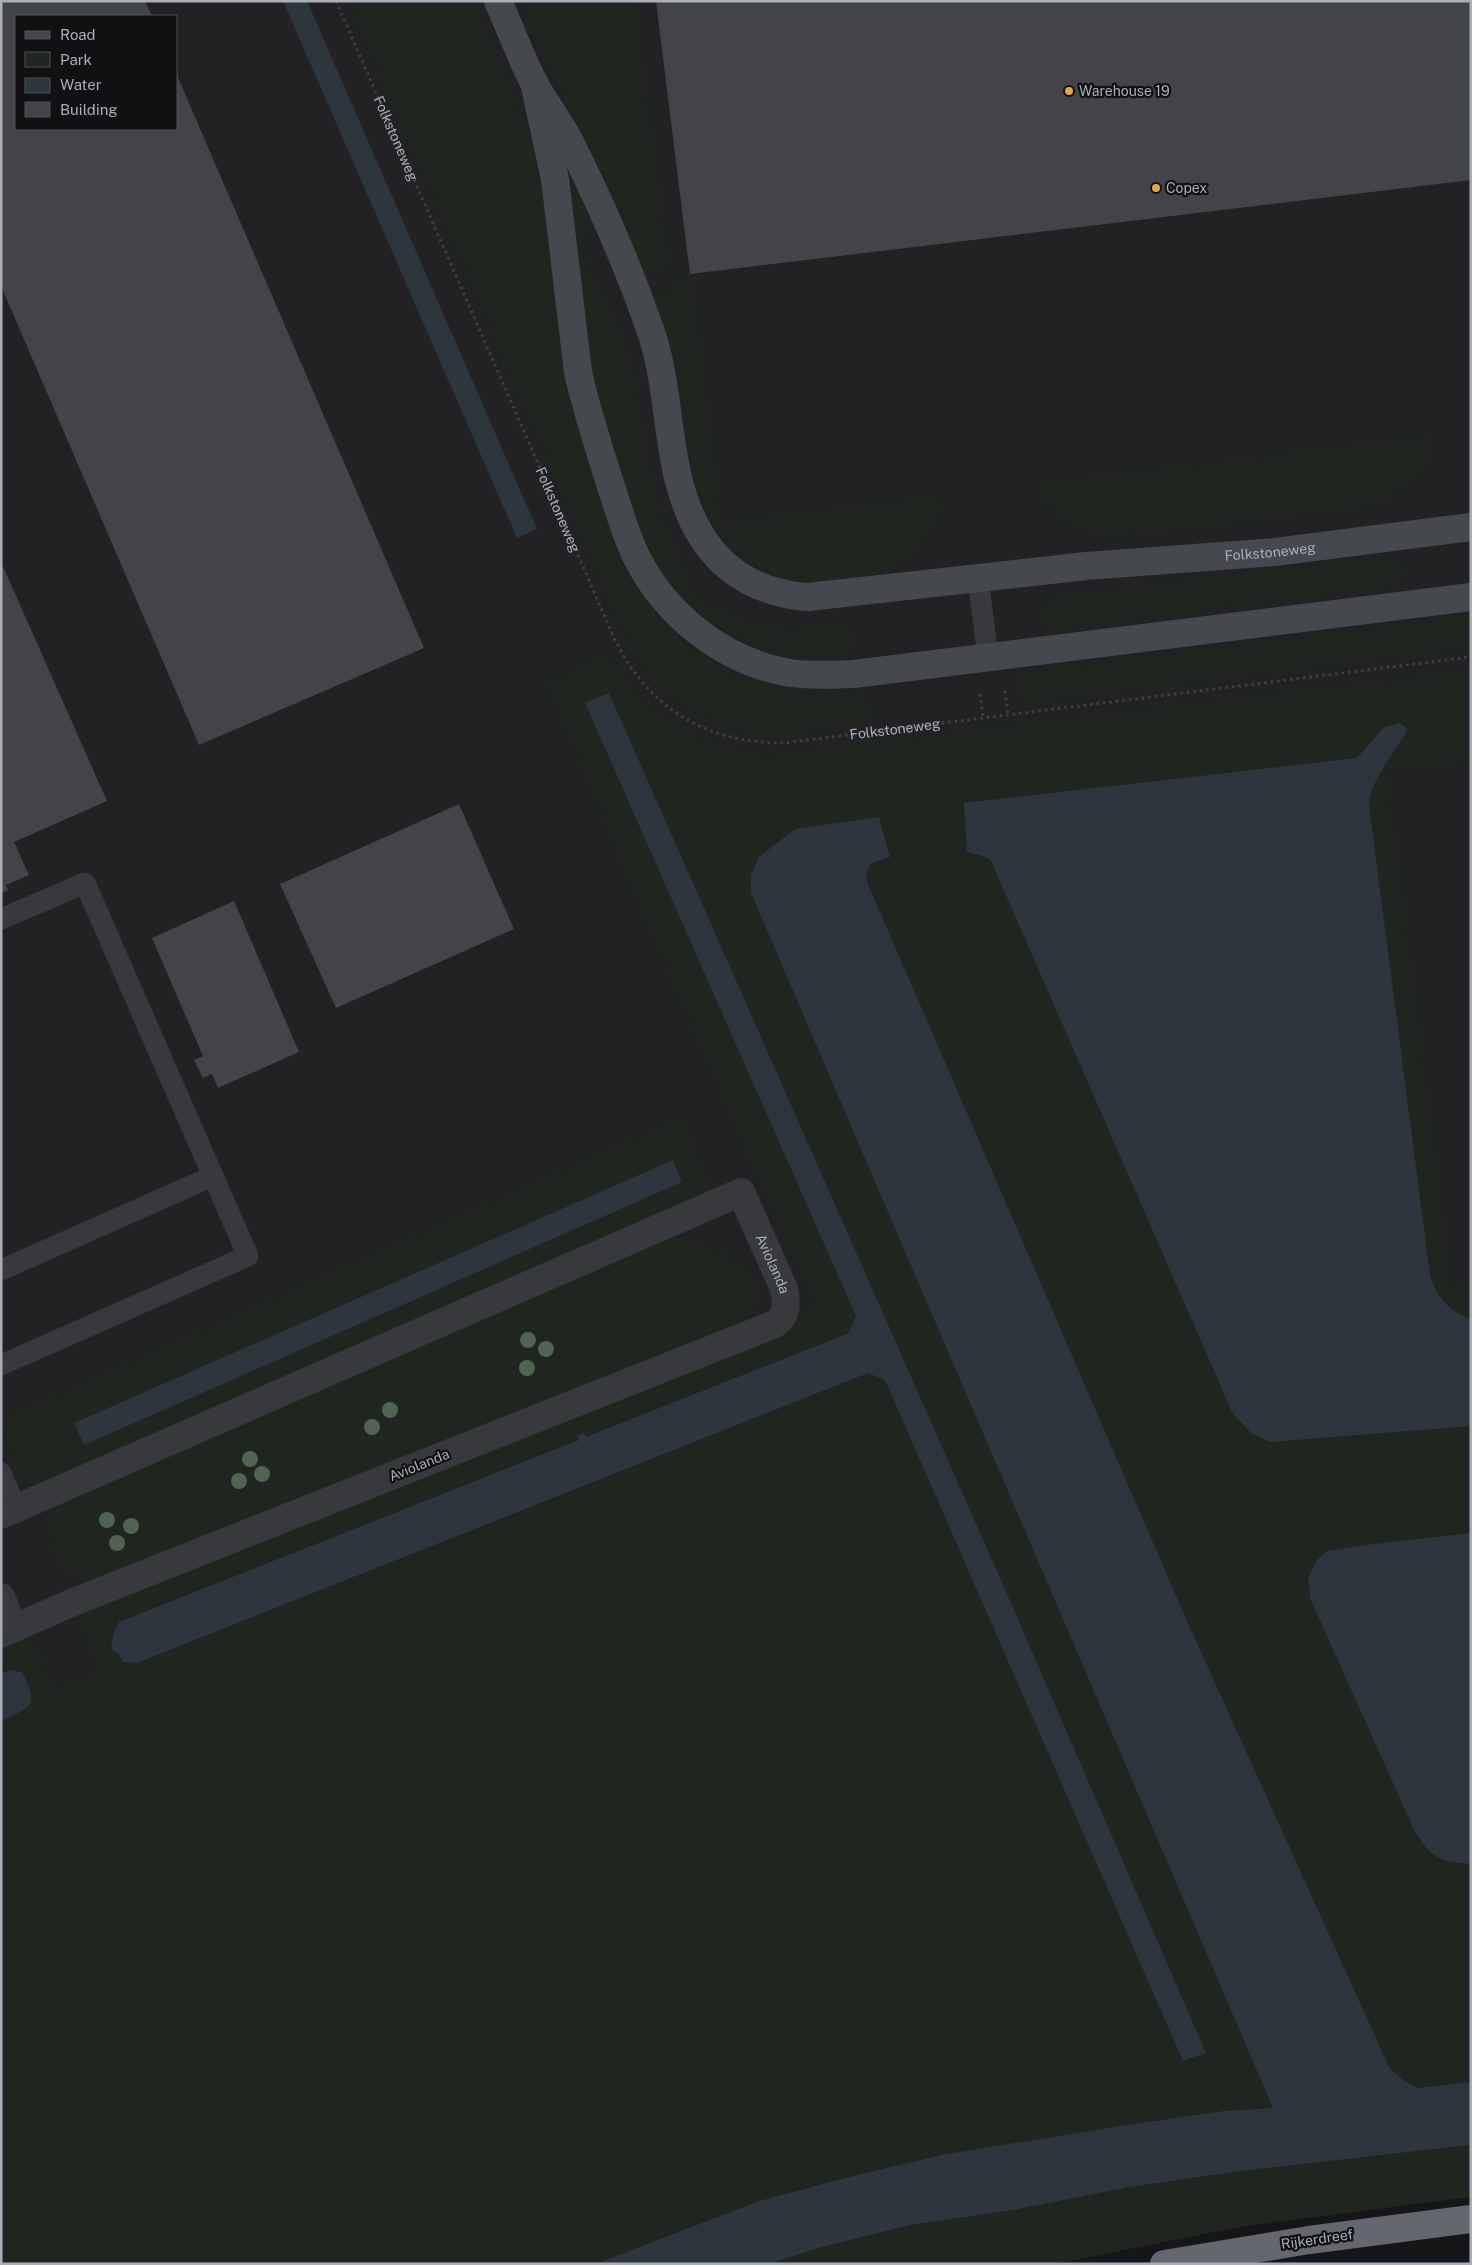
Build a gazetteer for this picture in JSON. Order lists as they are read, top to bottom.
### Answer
{
  "streets": {
    "highway": ["Rijkerdreef"],
    "street": ["Folkstoneweg", "Aviolanda"]
  },
  "places": ["Warehouse 19", "Copex"],
  "legend": [
    "Road",
    "Park",
    "Water",
    "Building"
  ]
}
